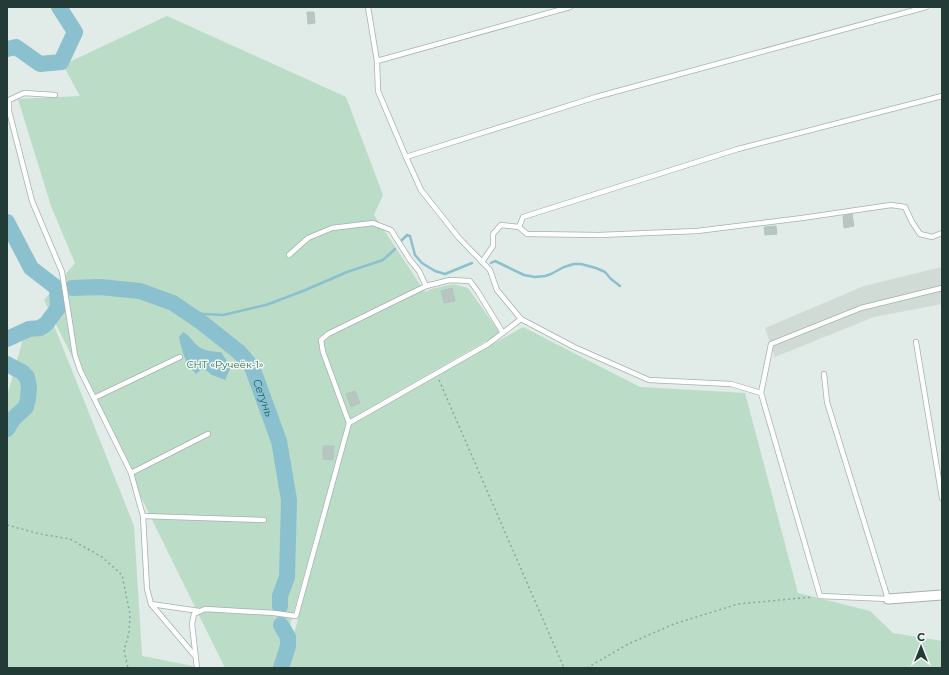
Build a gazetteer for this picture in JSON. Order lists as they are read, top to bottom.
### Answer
{
  "water": ["Сетунь"],
  "parks": ["СНТ «Ручеёк-1»"],
  "north": "top"
}
